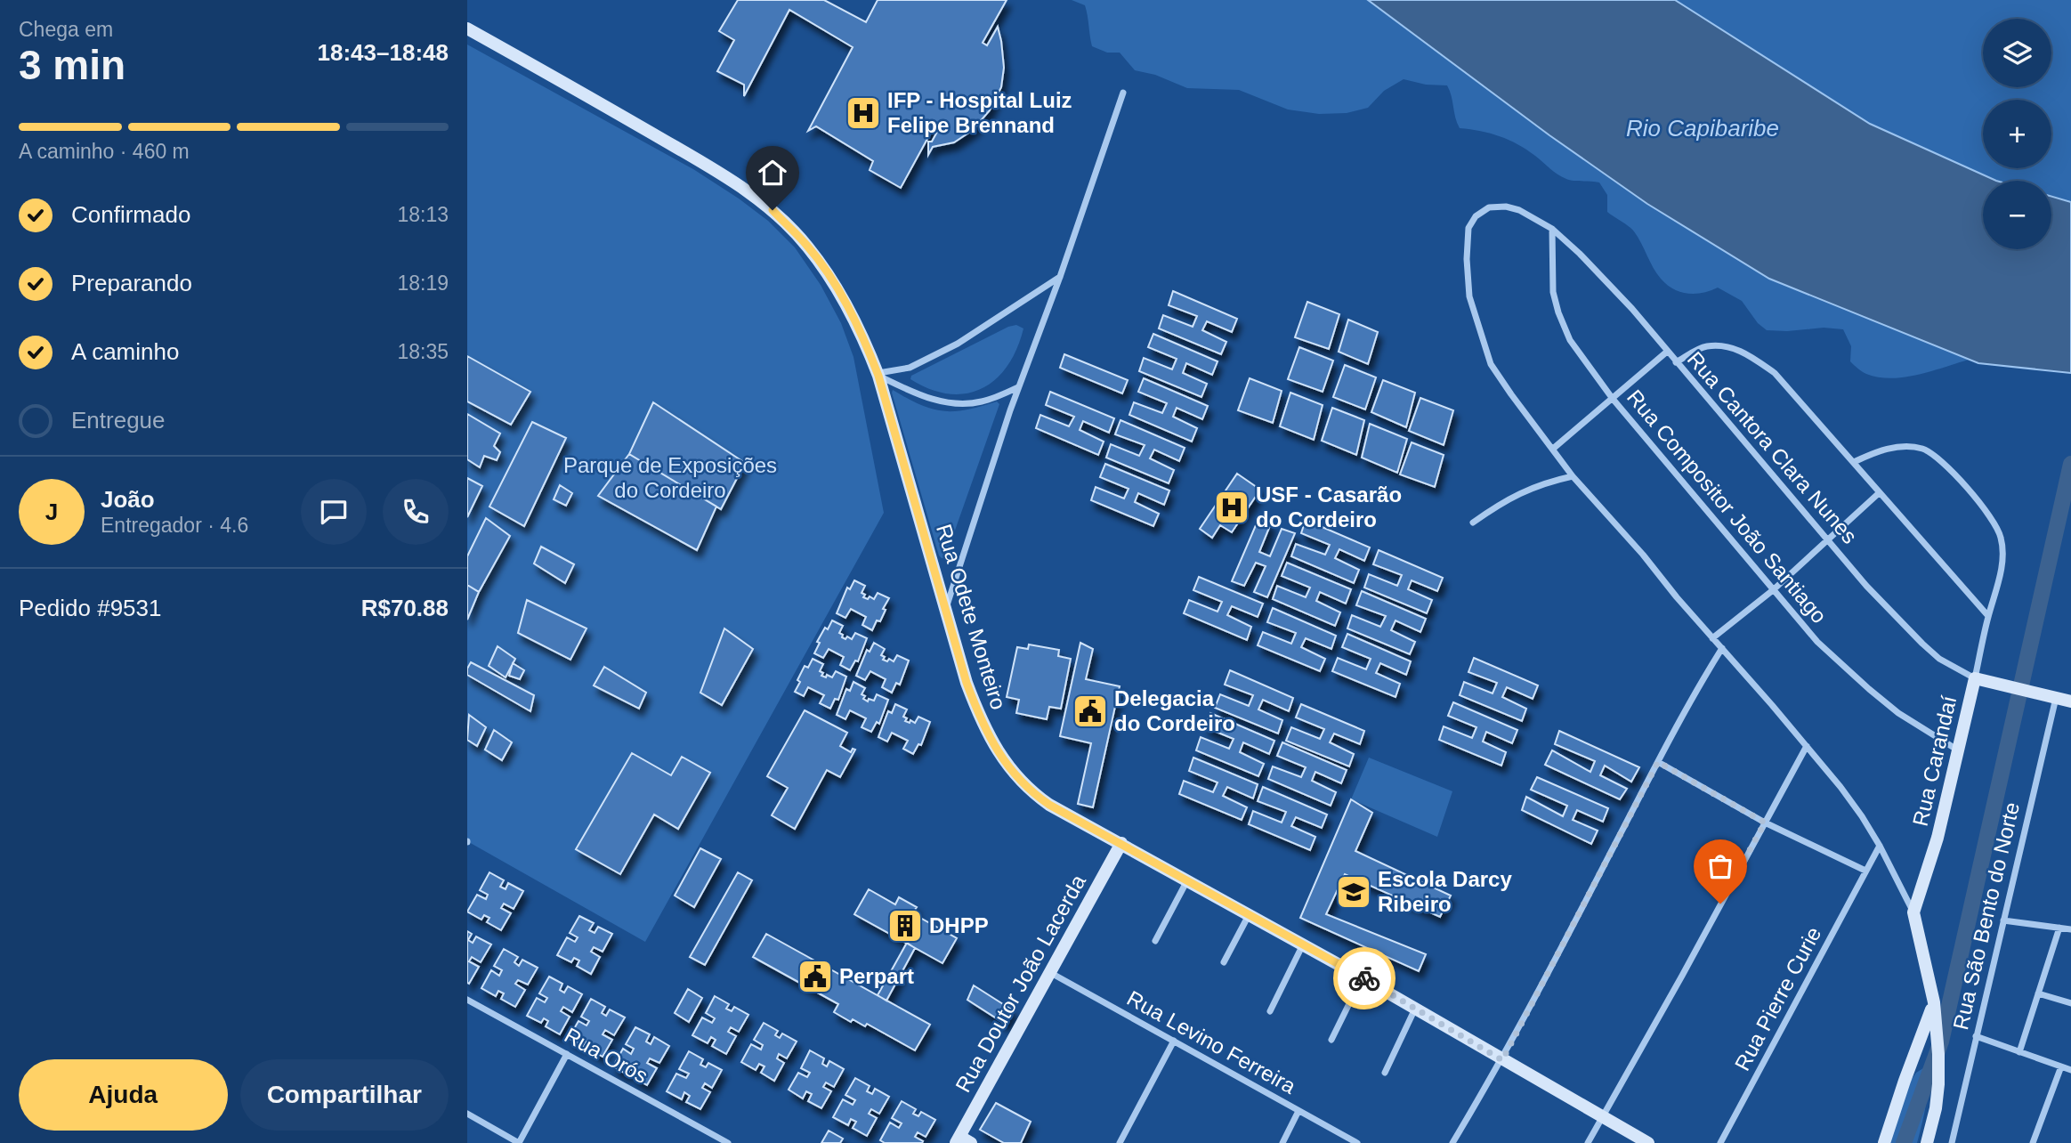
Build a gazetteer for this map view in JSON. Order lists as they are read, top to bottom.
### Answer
{
  "streets": {
    "main road": ["Rua Odete Monteiro", "Rua Carandaí", "Rua Doutor João Lacerda"],
    "street": [
      "Rua Cantora Clara Nunes",
      "Rua Compositor João Santiago",
      "Rua São Bento do Norte",
      "Rua Pierre Curie",
      "Rua Levino Ferreira",
      "Rua Orós"
    ]
  },
  "crossings": [
    ["Rua Cantora Clara Nunes", "Rua Compositor João Santiago"],
    ["Rua Cantora Clara Nunes", "Rua Carandaí"],
    ["Rua Compositor João Santiago", "Rua Carandaí"],
    ["Rua Odete Monteiro", "Rua Doutor João Lacerda"],
    ["Rua Doutor João Lacerda", "Rua Levino Ferreira"]
  ],
  "water": ["Rio Capibaribe"],
  "parks": ["Parque de Exposições do Cordeiro"],
  "places": {
    "hospital": ["IFP - Hospital Luiz Felipe Brennand", "USF - Casarão do Cordeiro"],
    "public building": ["Delegacia do Cordeiro", "Perpart"],
    "school or university": ["Escola Darcy Ribeiro"],
    "building": ["DHPP"]
  },
  "page": {
    "heading": ["3 min", "Chega em", "18:43–18:48"],
    "panel": [
      "João",
      "Entregador · 4.6",
      "Pedido #9531",
      "R$70.88"
    ],
    "map_buttons": ["+", "−"],
    "bar": "A caminho · 460 m",
    "list": [
      ["Confirmado", "18:13"],
      ["Preparando", "18:19"],
      ["A caminho", "18:35"],
      "Entregue"
    ],
    "round": "J",
    "buttons": ["Ajuda", "Compartilhar"]
  }
}
